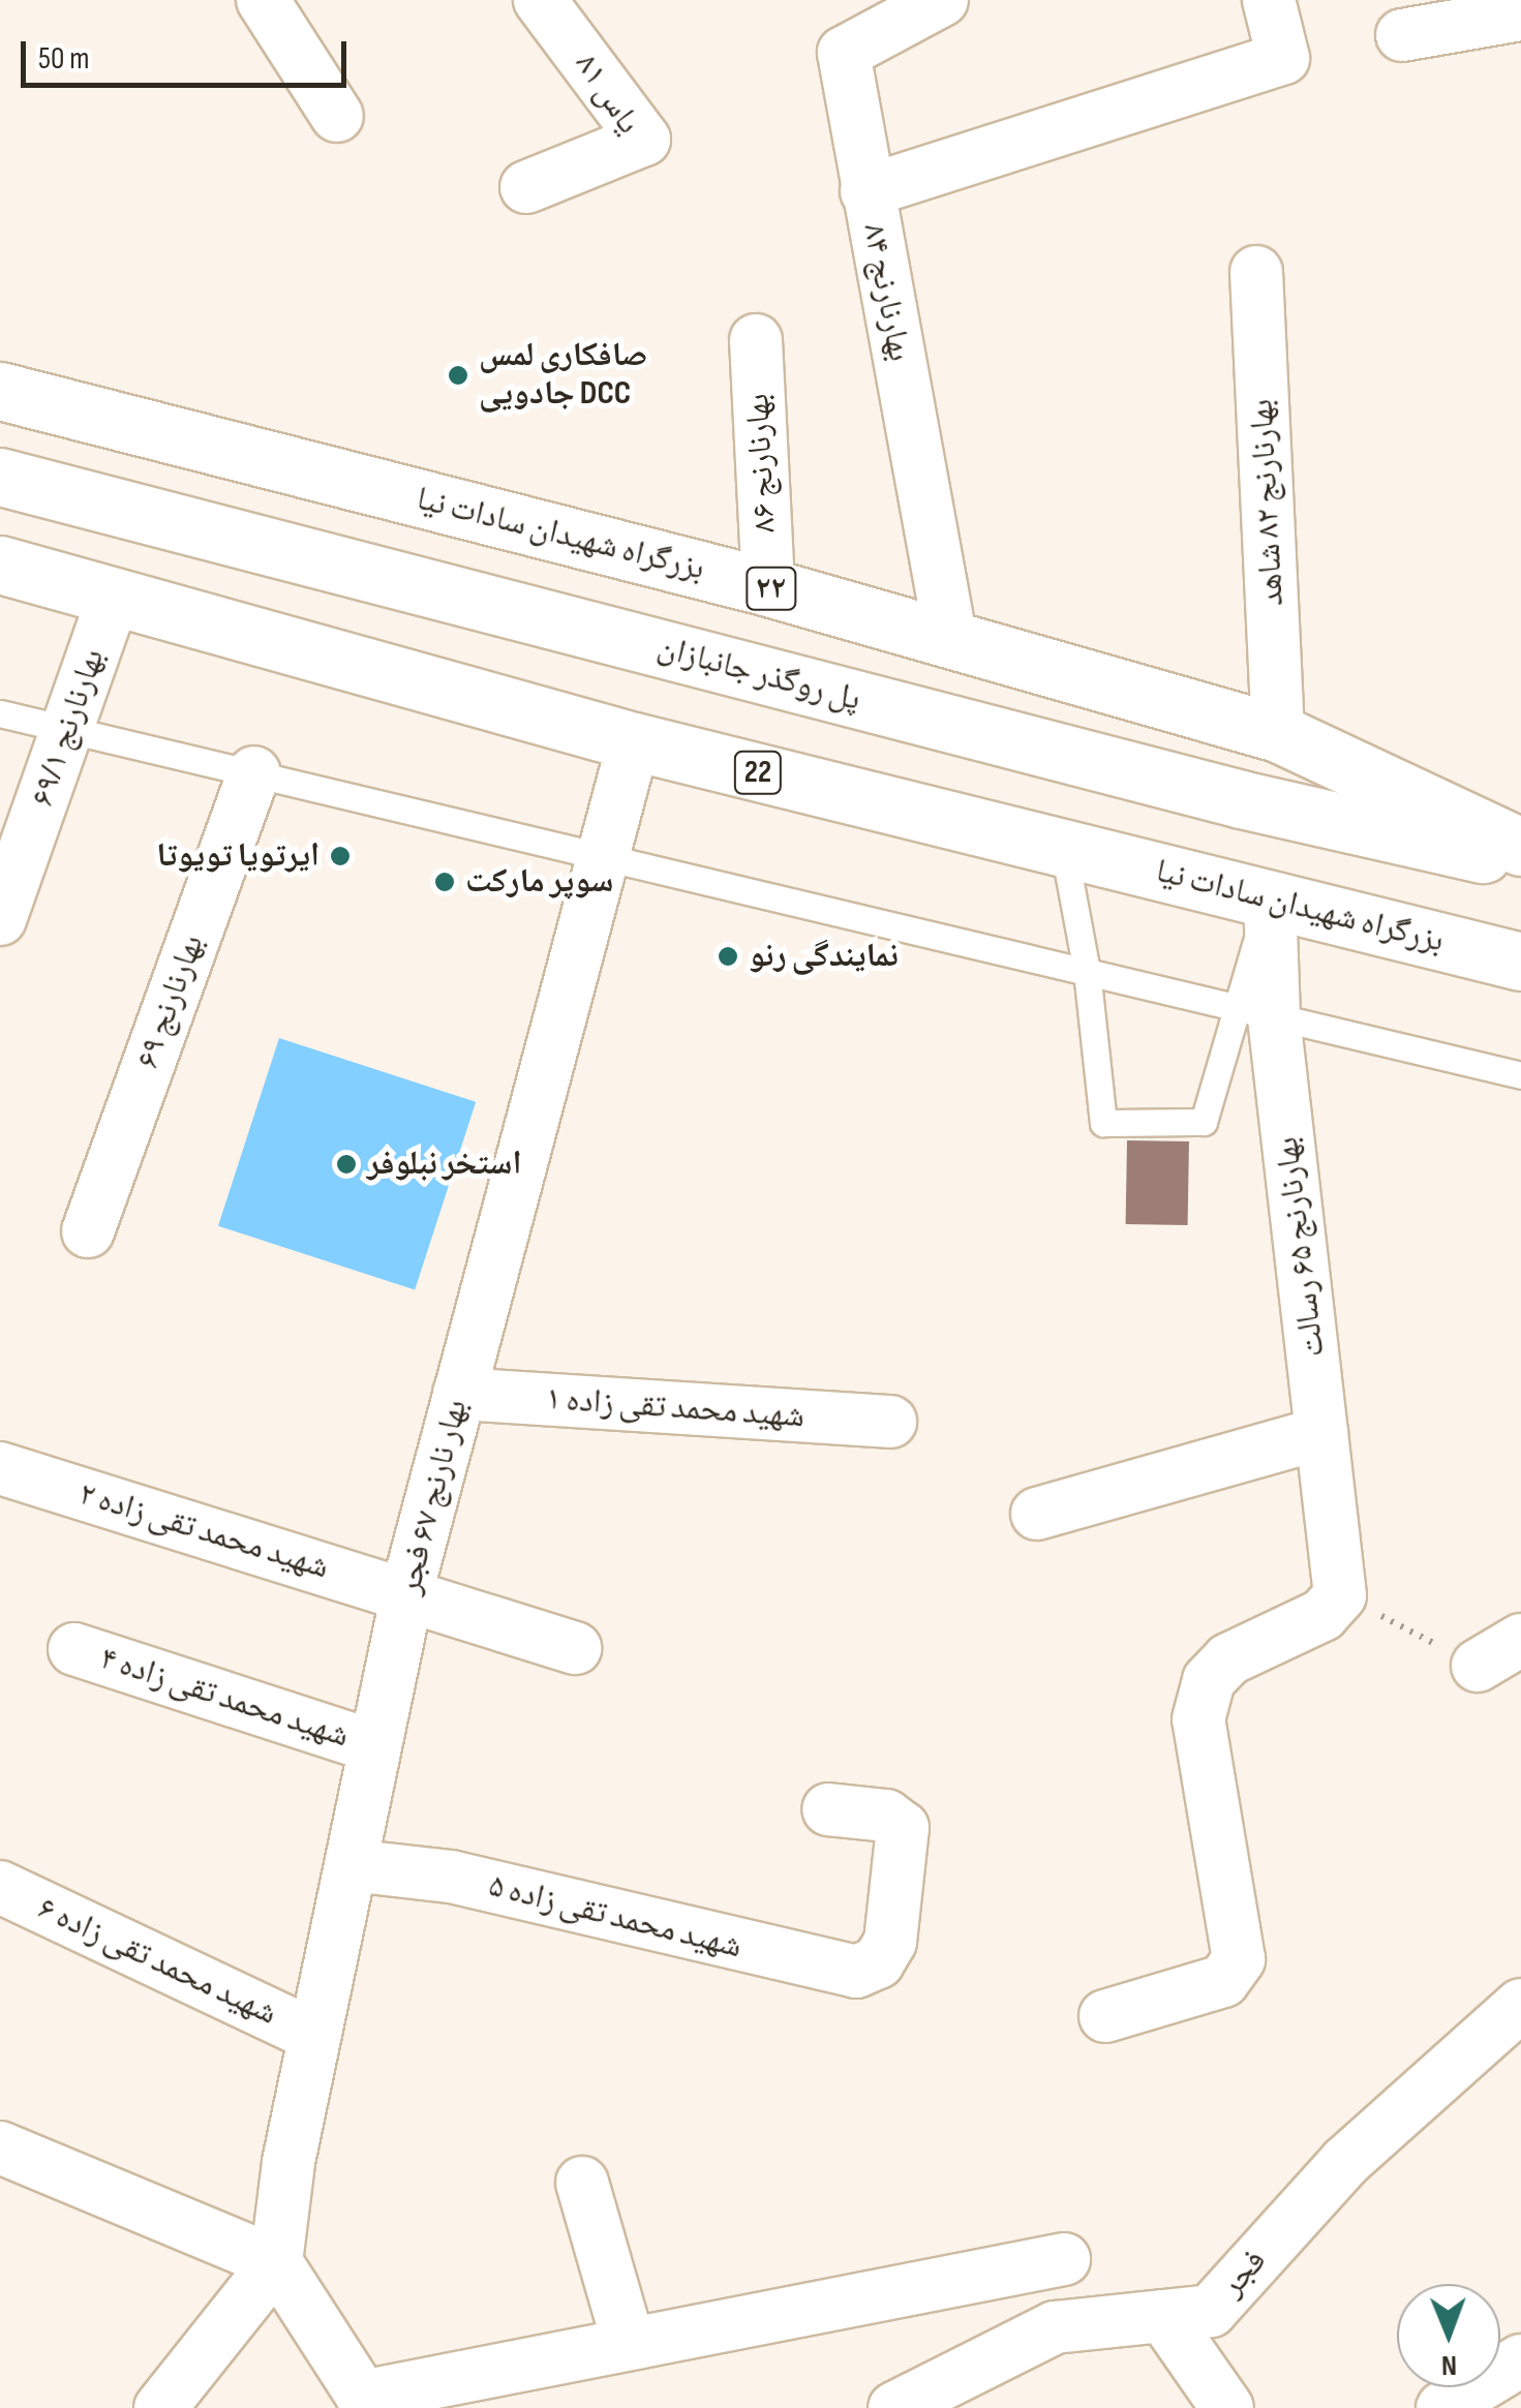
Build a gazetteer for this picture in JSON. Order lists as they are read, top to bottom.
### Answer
{
  "streets": {
    "highway": [
      "بزرگراه شهیدان سادات نیا",
      "۲۲",
      "پل روگذر جانبازان",
      "22"
    ],
    "street": [
      "یاس ۸۱",
      "بهارنارنج ۸۴",
      "بهارنارنج ۸۶",
      "بهارنارنج ۸۲ شاهد",
      "بهارنارنج ۶۹/۱",
      "بهارنارنج ۶۹",
      "بهارنارنج ۶۵ رسالت",
      "شهید محمد تقی زاده ۱",
      "بهار نارنج ۶۷ فجر",
      "شهید محمد تقی زاده ۲",
      "شهید محمد تقی زاده ۴",
      "شهید محمد تقی زاده ۵",
      "شهید محمد تقی زاده ۶",
      "فجر"
    ]
  },
  "crossings": [
    ["بهارنارنج ۸۴", "بزرگراه شهیدان سادات نیا"],
    ["بهارنارنج ۸۶", "بزرگراه شهیدان سادات نیا"],
    ["بهارنارنج ۸۲ شاهد", "بزرگراه شهیدان سادات نیا"],
    ["بزرگراه شهیدان سادات نیا", "بهارنارنج ۶۹/۱"],
    ["بزرگراه شهیدان سادات نیا", "بهارنارنج ۶۵ رسالت"],
    ["بزرگراه شهیدان سادات نیا", "بهار نارنج ۶۷ فجر"],
    ["شهید محمد تقی زاده ۱", "بهار نارنج ۶۷ فجر"],
    ["بهار نارنج ۶۷ فجر", "شهید محمد تقی زاده ۲"],
    ["بهار نارنج ۶۷ فجر", "شهید محمد تقی زاده ۴"],
    ["بهار نارنج ۶۷ فجر", "شهید محمد تقی زاده ۵"],
    ["بهار نارنج ۶۷ فجر", "شهید محمد تقی زاده ۶"]
  ],
  "places": [
    "صافکاری لمس جادویی DCC",
    "ایرتویا تویوتا",
    "سوپر مارکت",
    "نمایندگی رنو",
    "استخر نبلوفر"
  ],
  "scale_bar": "50 m",
  "north": "bottom"
}
